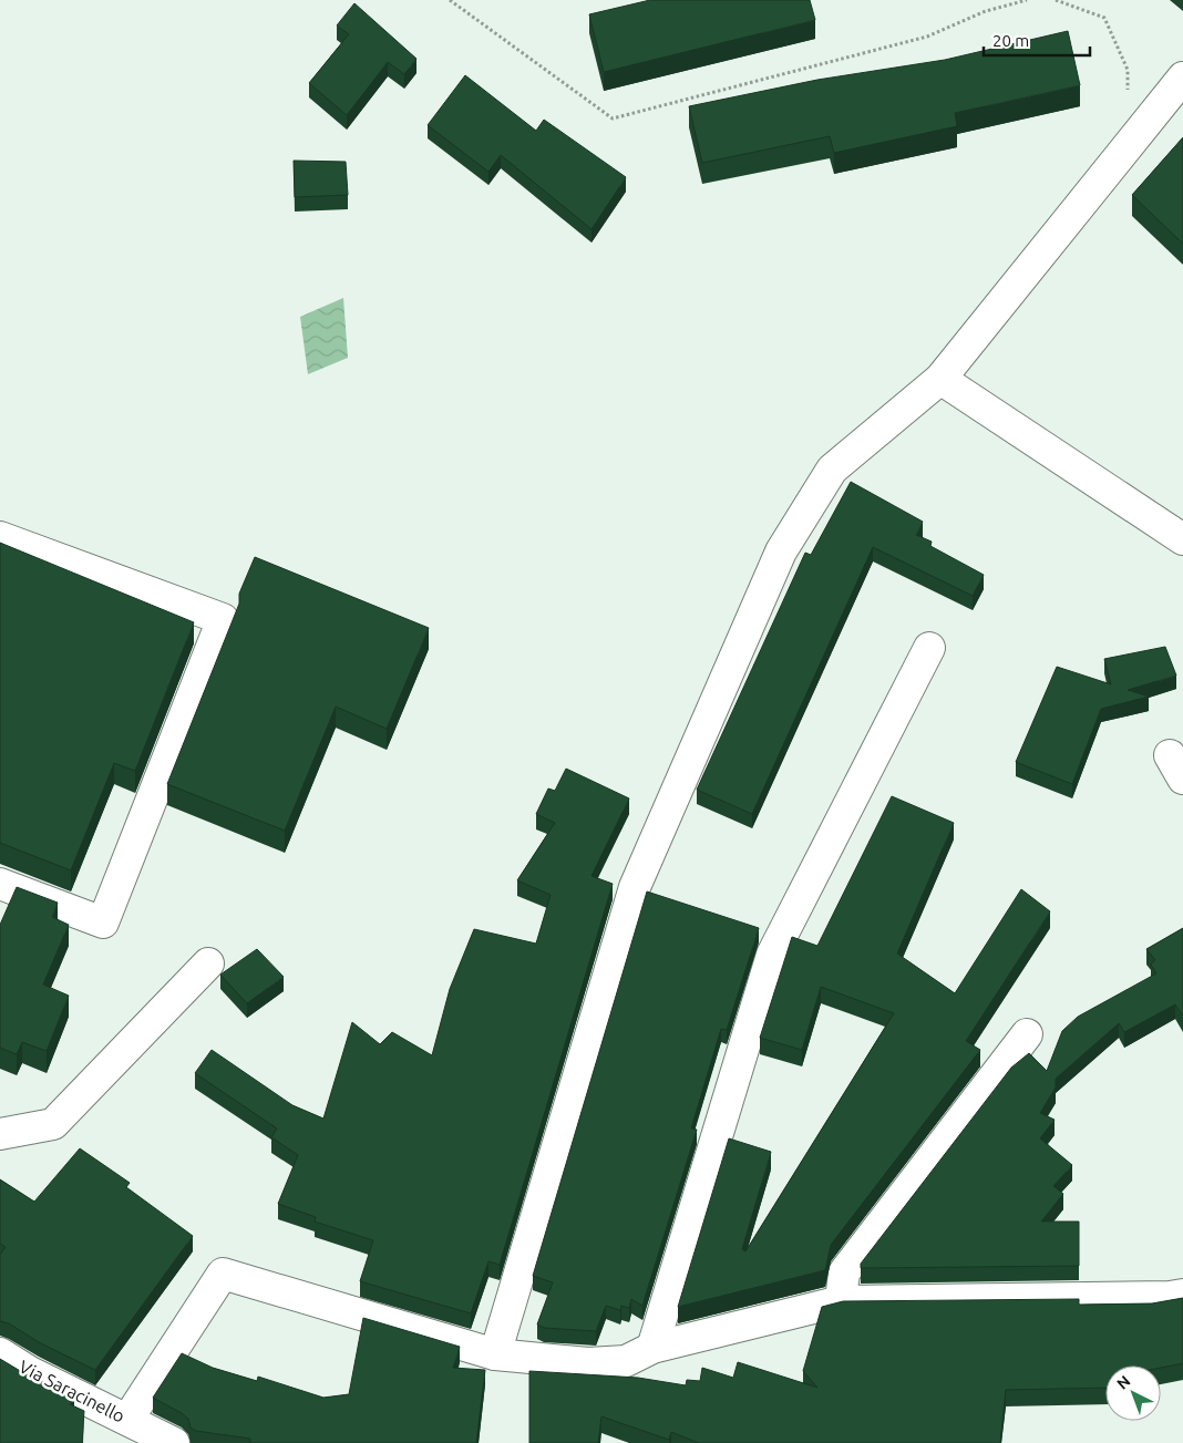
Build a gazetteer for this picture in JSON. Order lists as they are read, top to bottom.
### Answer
{
  "streets": {
    "street": ["Via Saracinello"]
  },
  "scale_bar": "20 m",
  "north": "top left"
}
